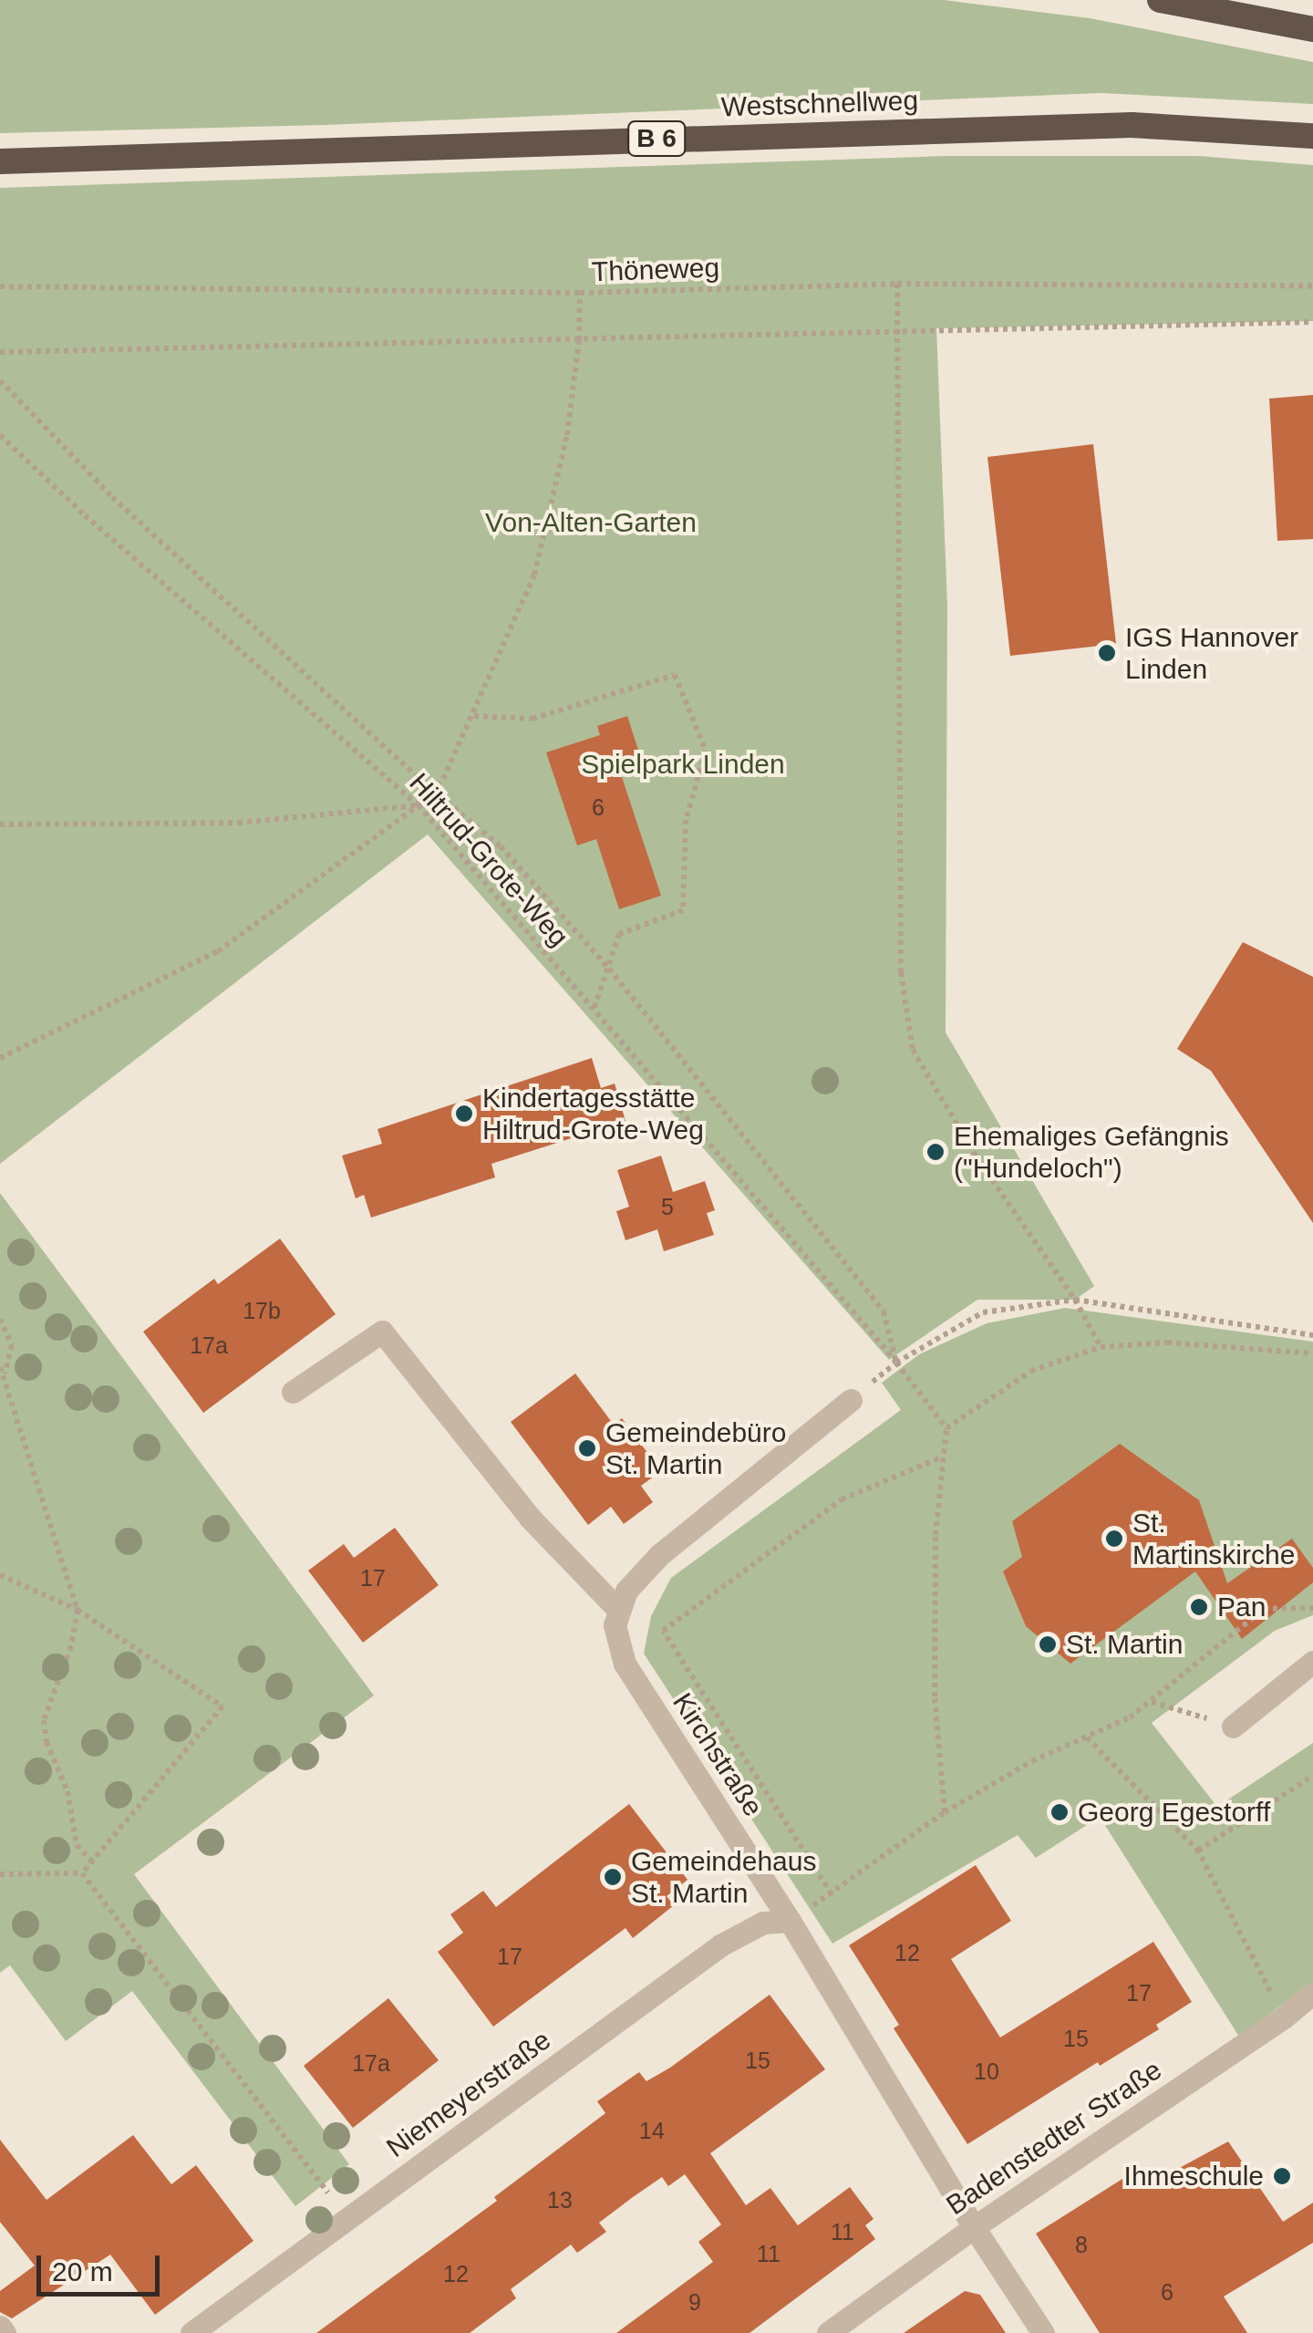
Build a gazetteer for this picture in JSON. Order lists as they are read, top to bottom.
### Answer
{
  "streets": {
    "highway": ["Westschnellweg", "B 6"],
    "street": ["Kirchstraße", "Niemeyerstraße", "Badenstedter Straße"],
    "path": ["Thöneweg", "Hiltrud-Grote-Weg"]
  },
  "crossings": [
    ["Kirchstraße", "Niemeyerstraße"],
    ["Kirchstraße", "Badenstedter Straße"]
  ],
  "parks": ["Von-Alten-Garten", "Spielpark Linden"],
  "places": [
    "IGS Hannover Linden",
    "Kindertagesstätte Hiltrud-Grote-Weg",
    "Ehemaliges Gefängnis (\"Hundeloch\")",
    "Gemeindebüro St. Martin",
    "St. Martinskirche",
    "Pan",
    "St. Martin",
    "Georg Egestorff",
    "Gemeindehaus St. Martin",
    "Ihmeschule"
  ],
  "house_numbers": [
    "6",
    "5",
    "17b",
    "17a",
    "17",
    "12",
    "17",
    "17",
    "15",
    "15",
    "17a",
    "10",
    "14",
    "13",
    "11",
    "8",
    "11",
    "12",
    "6",
    "9"
  ],
  "scale_bar": "20 m"
}
